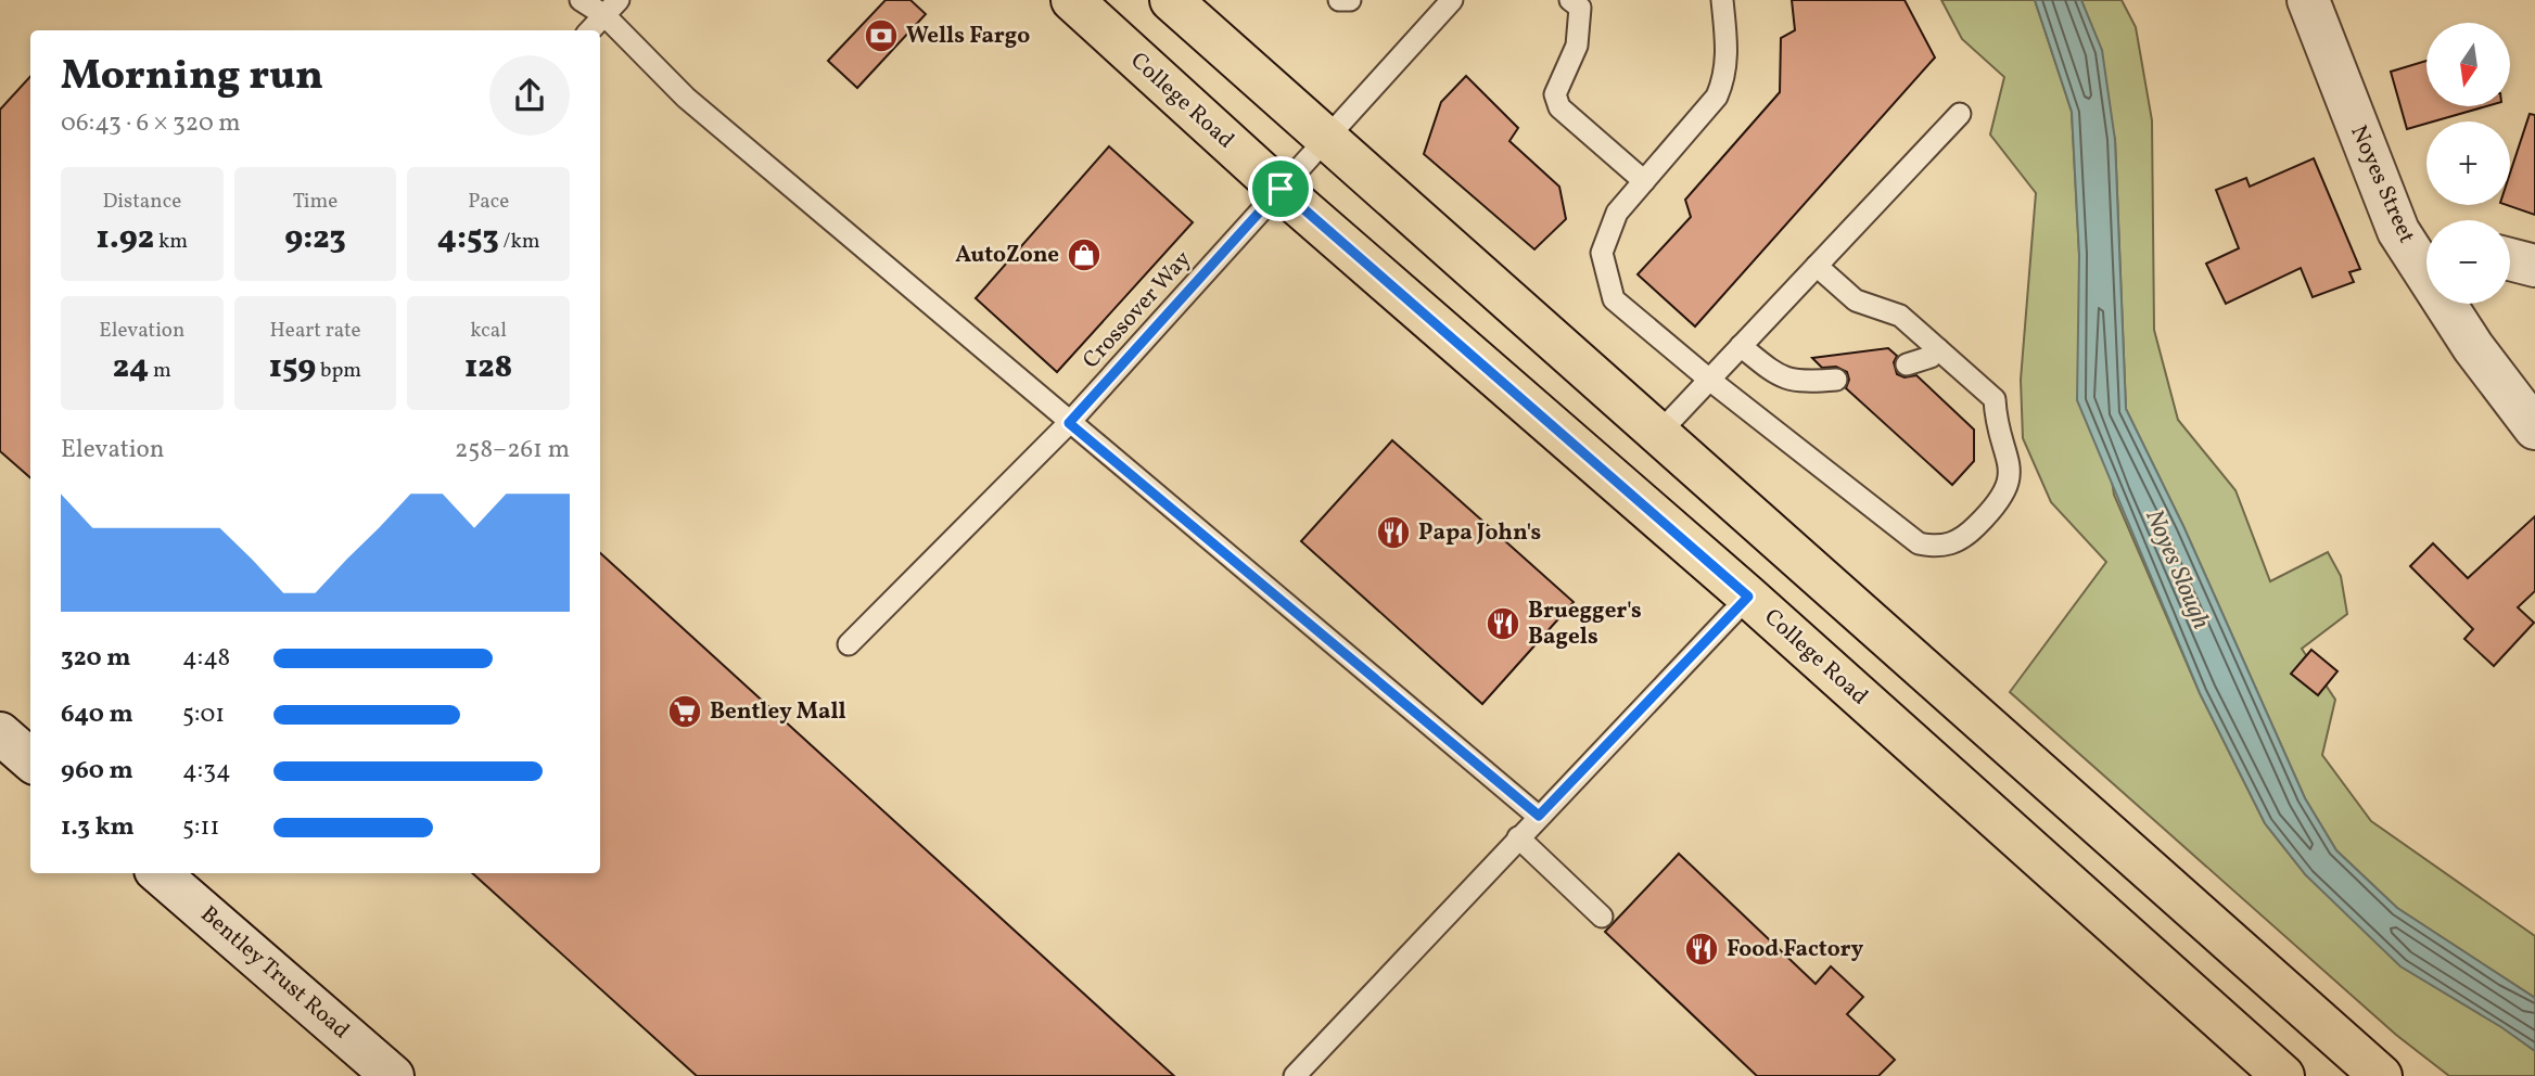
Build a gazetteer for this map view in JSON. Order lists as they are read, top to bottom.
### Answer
{
  "streets": {
    "main road": ["College Road"],
    "street": ["Noyes Street", "Bentley Trust Road"],
    "lane": ["Crossover Way"]
  },
  "crossings": [
    ["College Road", "Crossover Way"]
  ],
  "water": ["Noyes Slough"],
  "places": {
    "bank": ["Wells Fargo"],
    "shop": ["AutoZone"],
    "restaurant": ["Papa John's", "Bruegger's Bagels", "Food Factory"],
    "supermarket": ["Bentley Mall"]
  },
  "north": "bottom",
  "page": {
    "map_buttons": ["+", "−"],
    "heading": ["Morning run", "06:43 · 6 × 320 m"],
    "stats": [
      ["Distance", "1.92 km"],
      ["Time", "9:23"],
      ["Pace", "4:53 /km"],
      ["Elevation", "24 m"],
      ["Heart rate", "159 bpm"],
      ["kcal", "128"]
    ],
    "chart": ["Elevation", "258–261 m"],
    "list": [
      {
        "name": "320 m",
        "note": "4:48"
      },
      {
        "name": "640 m",
        "note": "5:01"
      },
      {
        "name": "960 m",
        "note": "4:34"
      },
      {
        "name": "1.3 km",
        "note": "5:11"
      }
    ]
  }
}
